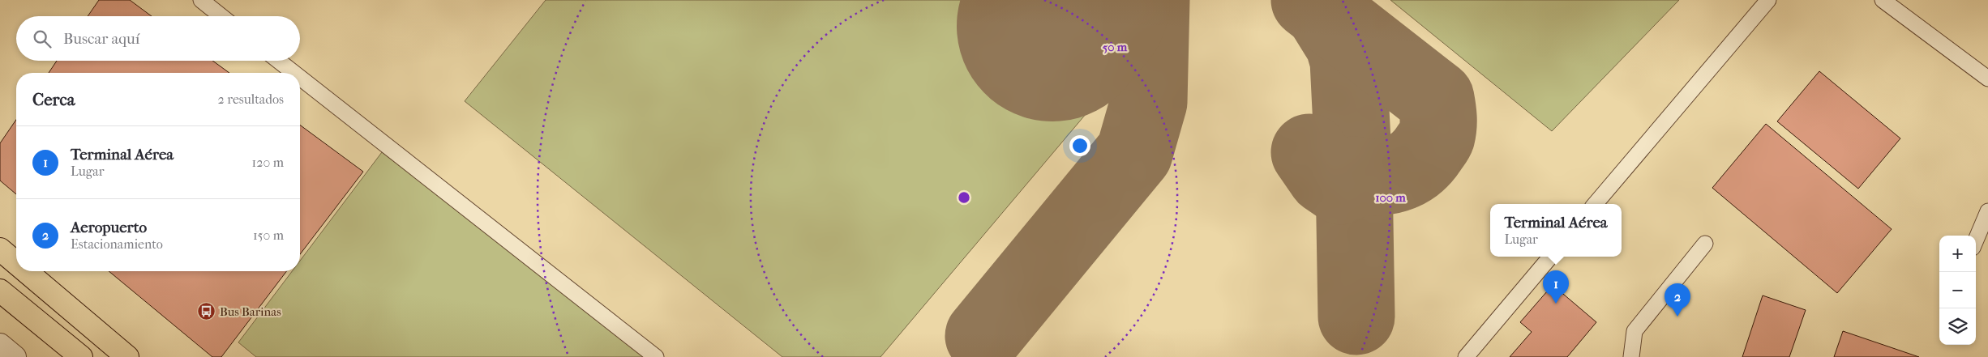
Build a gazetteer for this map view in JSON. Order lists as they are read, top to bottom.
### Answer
{
  "places": {
    "bus stop": ["Bus Barinas"]
  },
  "page": {
    "search": "Buscar aquí",
    "heading": ["Cerca", "2 resultados"],
    "list": [
      {
        "mark": "1",
        "name": "Terminal Aérea",
        "note": "Lugar",
        "value": "120 m"
      },
      {
        "mark": "2",
        "name": "Aeropuerto",
        "note": "Estacionamiento",
        "value": "150 m"
      }
    ],
    "popup": ["Terminal Aérea", "Lugar"],
    "map_buttons": ["+", "−"],
    "pins": ["1", "2"]
  },
  "rings": ["50 m", "100 m"]
}
